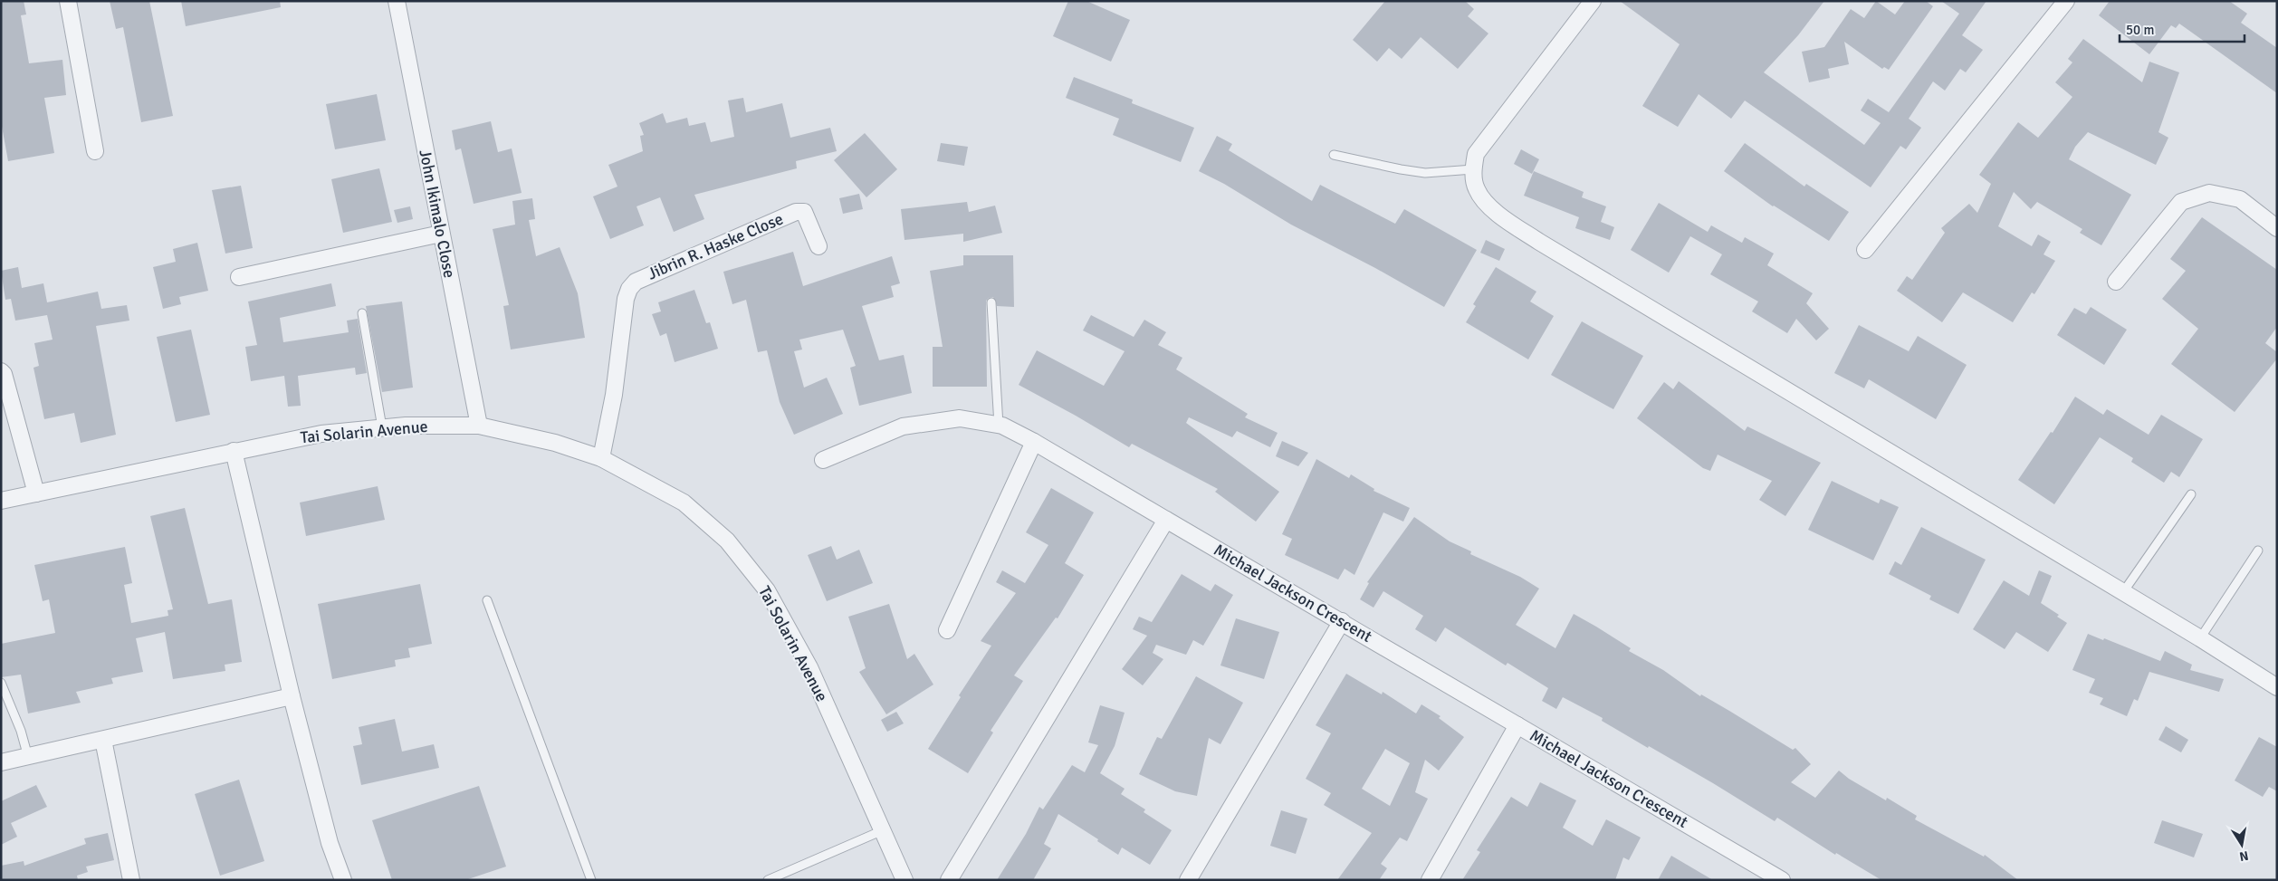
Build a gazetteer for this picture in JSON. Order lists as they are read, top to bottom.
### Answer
{
  "streets": {
    "street": [
      "John Ikimalo Close",
      "Jibrin R. Haske Close",
      "Tai Solarin Avenue",
      "Michael Jackson Crescent"
    ]
  },
  "crossings": [
    ["John Ikimalo Close", "Tai Solarin Avenue"],
    ["Jibrin R. Haske Close", "Tai Solarin Avenue"]
  ],
  "scale_bar": "50 m",
  "north": "bottom"
}
